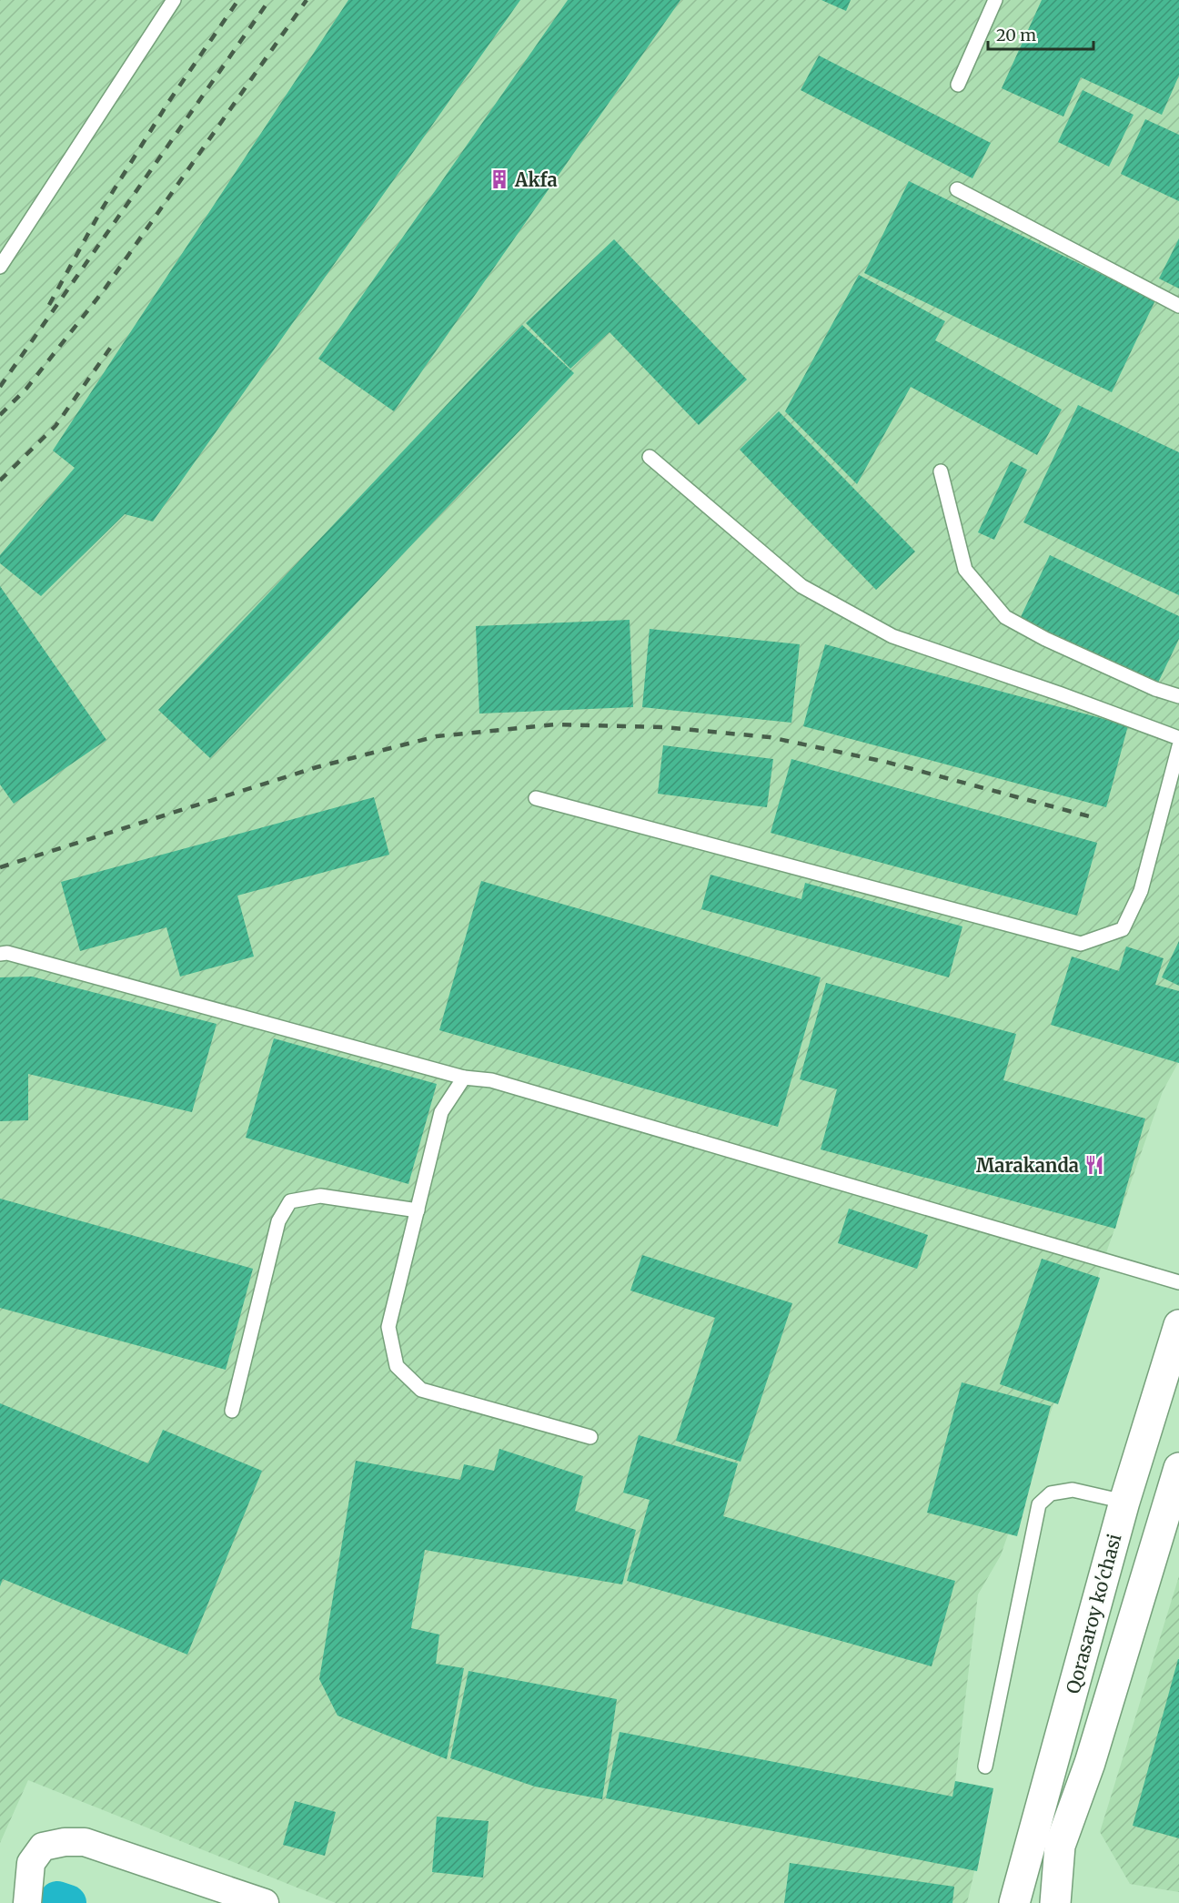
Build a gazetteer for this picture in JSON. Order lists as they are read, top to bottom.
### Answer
{
  "streets": {
    "main road": ["Qorasaroy ko'chasi"]
  },
  "places": {
    "building": ["Akfa"],
    "restaurant": ["Marakanda"]
  },
  "scale_bar": "20 m"
}
